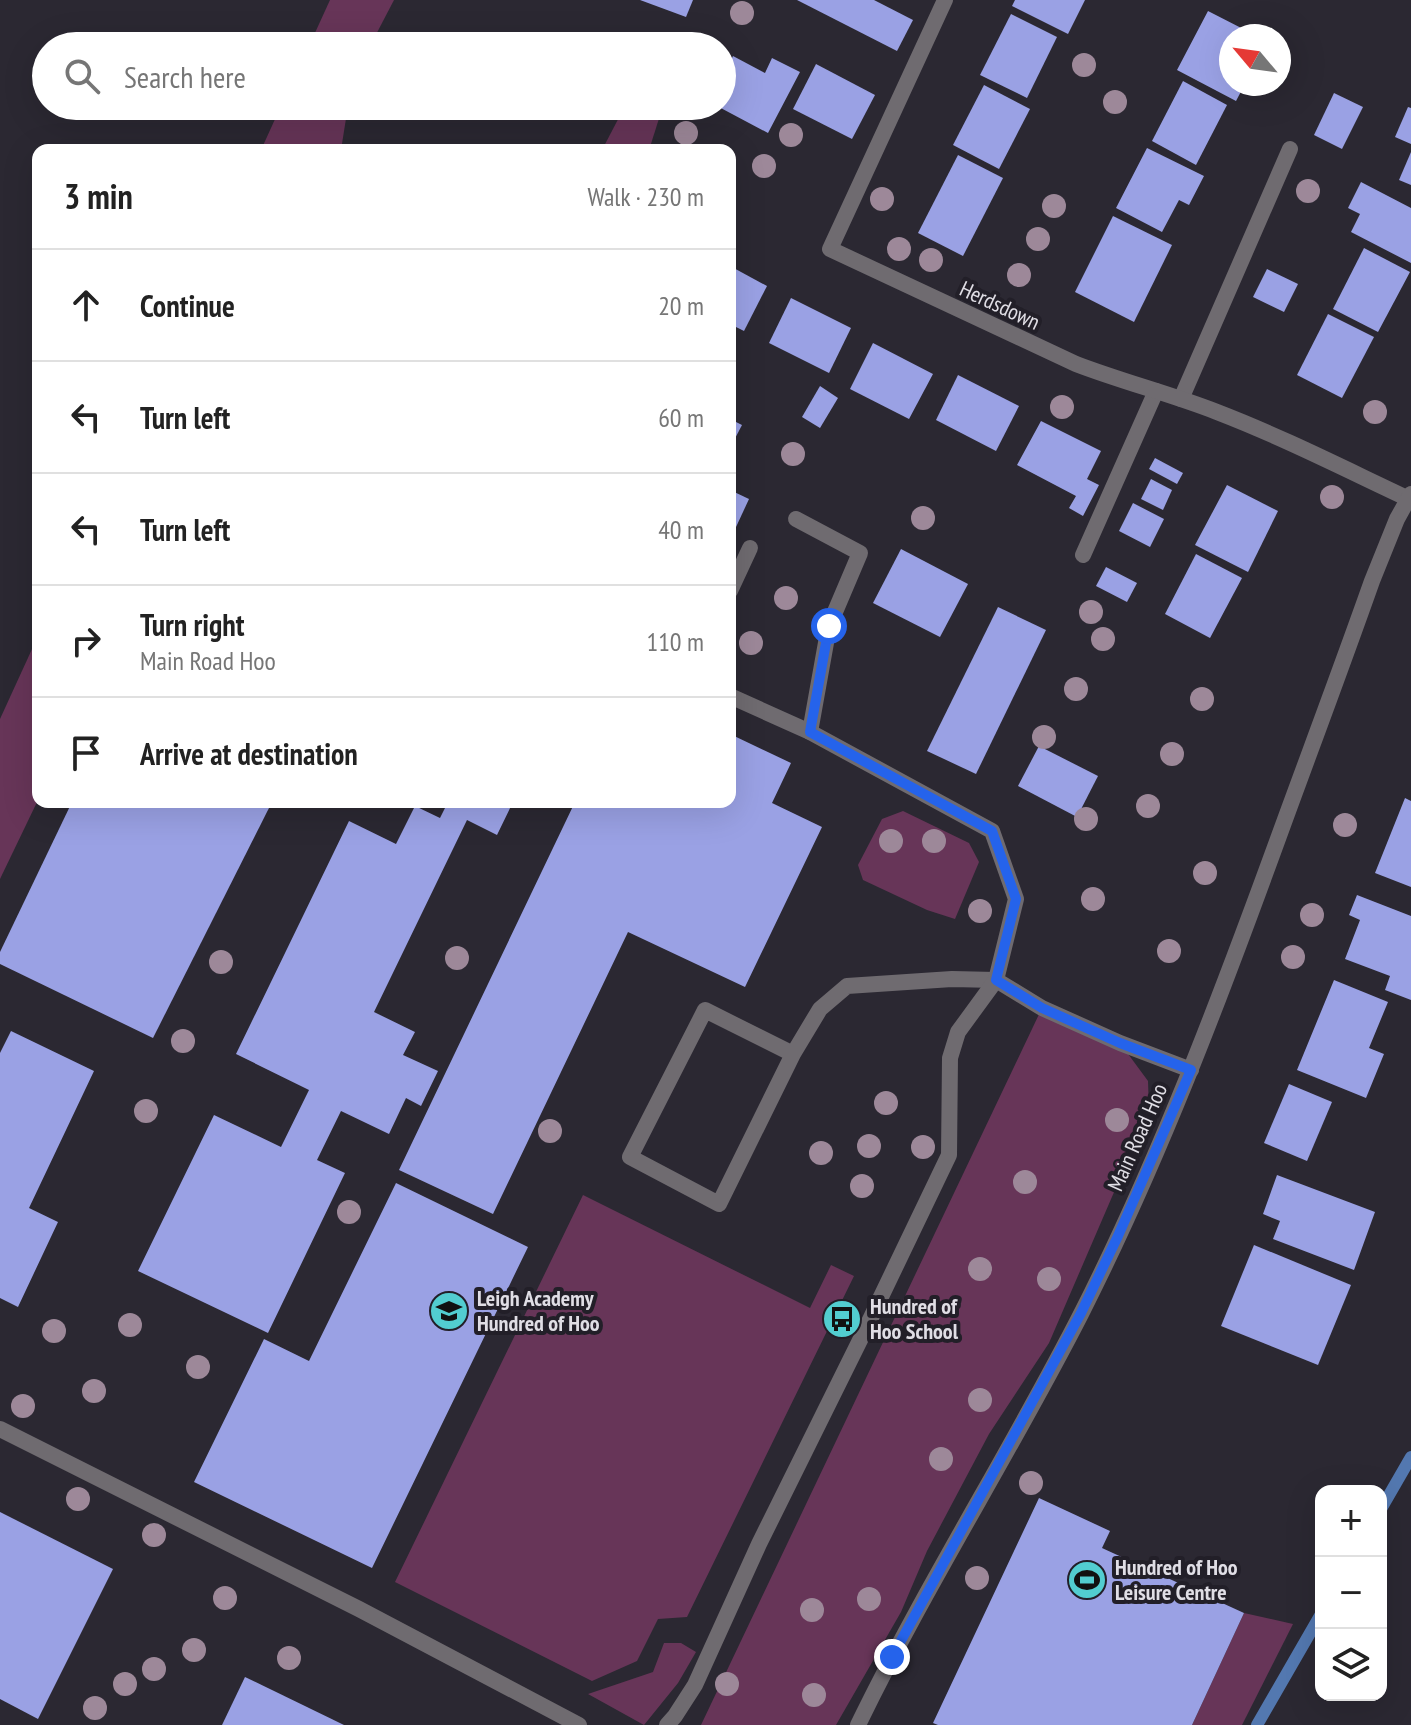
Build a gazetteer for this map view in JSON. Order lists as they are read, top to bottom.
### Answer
{
  "streets": {
    "street": ["Herdsdown", "Main Road Hoo"]
  },
  "crossings": [
    ["Herdsdown", "Main Road Hoo"]
  ],
  "places": {
    "school or university": ["Leigh Academy Hundred of Hoo"],
    "bus stop": ["Hundred of Hoo School"],
    "sports": ["Hundred of Hoo Leisure Centre"]
  },
  "north": "top left",
  "page": {
    "search": "Search here",
    "heading": ["3 min", "Walk · 230 m"],
    "list": [
      ["Continue", "20 m"],
      ["Turn left", "60 m"],
      ["Turn left", "40 m"],
      ["Turn right", "Main Road Hoo", "110 m"],
      "Arrive at destination"
    ],
    "map_buttons": ["+", "−"]
  }
}
